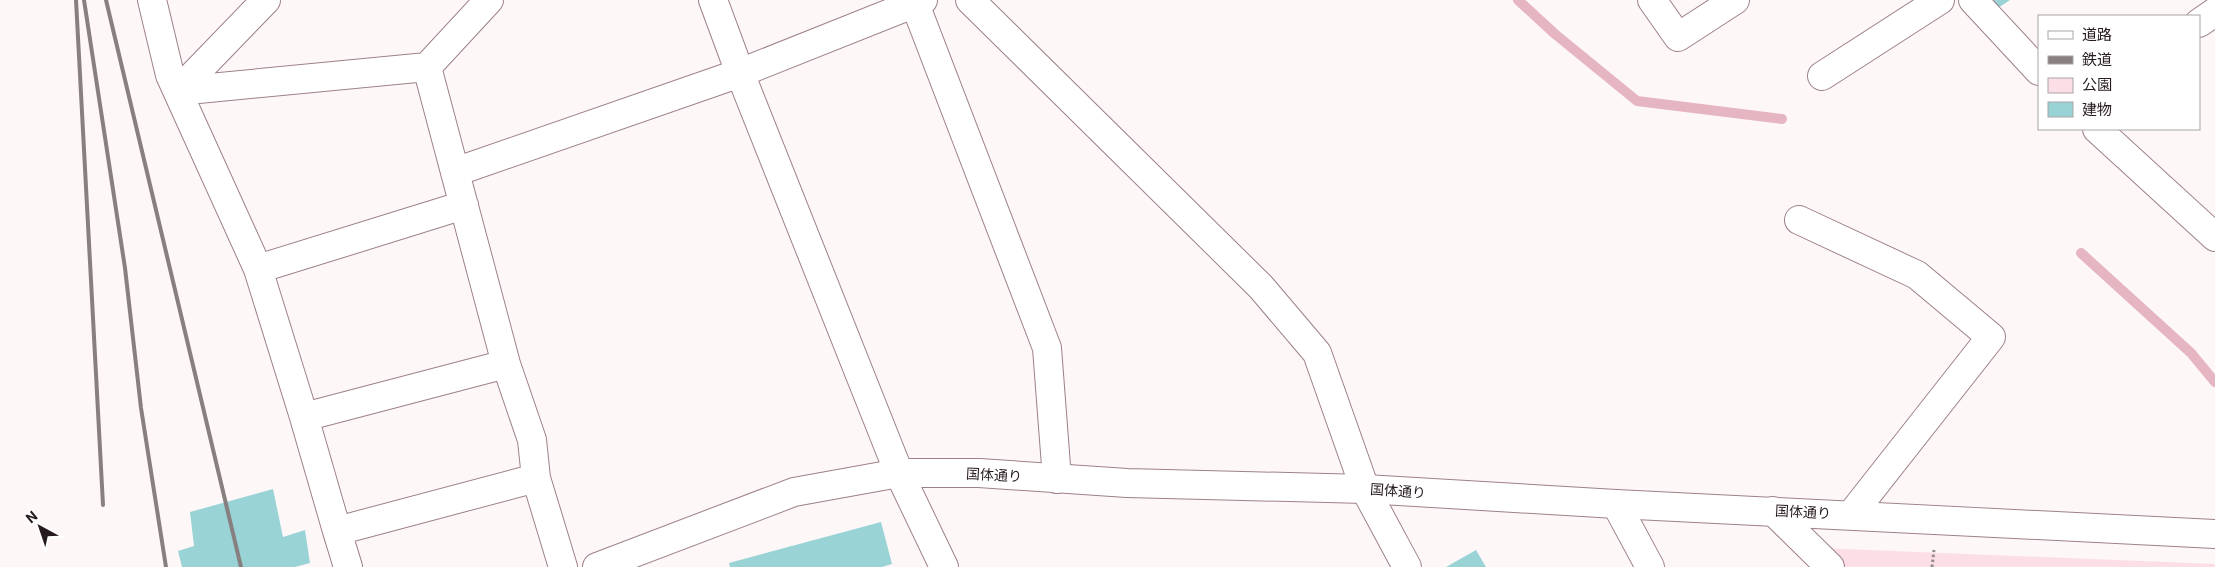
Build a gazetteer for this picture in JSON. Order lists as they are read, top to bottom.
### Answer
{
  "streets": {
    "street": ["国体通り"]
  },
  "legend": [
    "道路",
    "鉄道",
    "公園",
    "建物"
  ],
  "north": "top left"
}
